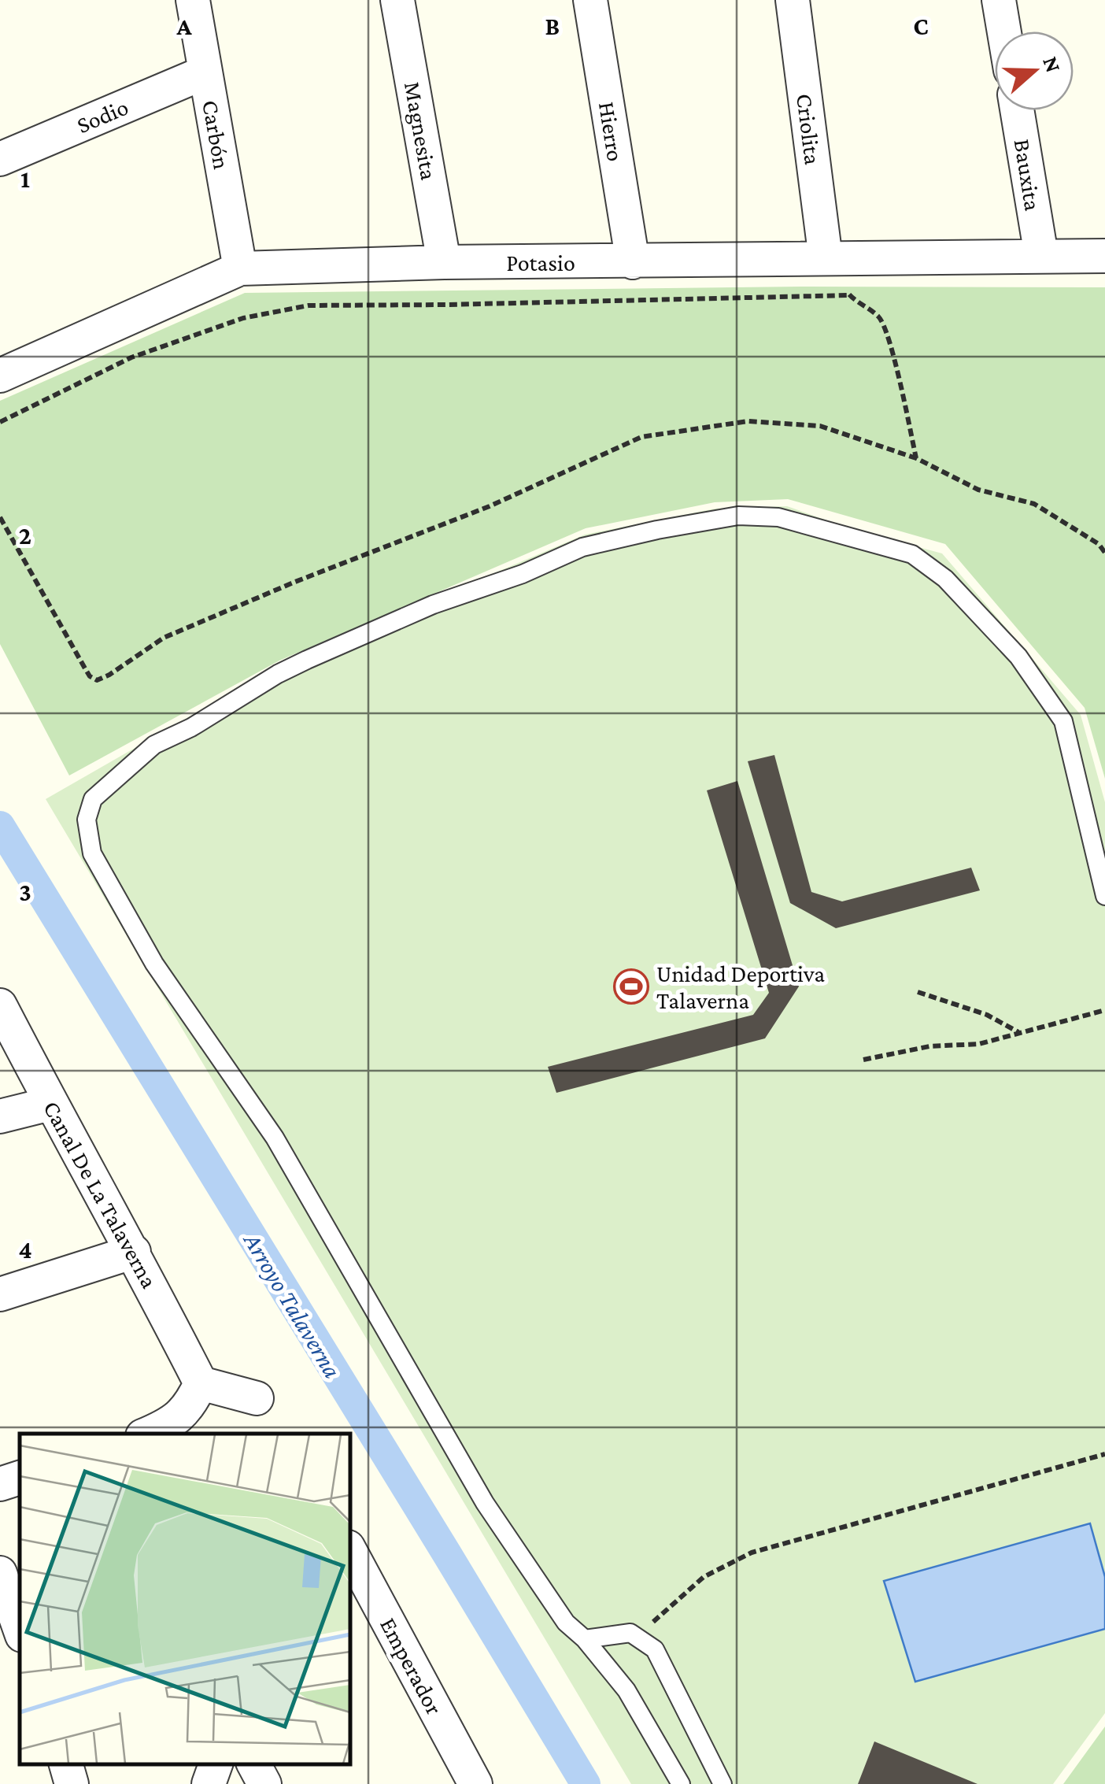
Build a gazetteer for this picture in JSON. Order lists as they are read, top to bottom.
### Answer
{
  "streets": {
    "street": [
      "Sodio",
      "Criolita",
      "Magnesita",
      "Hierro",
      "Carbón",
      "Bauxita",
      "Potasio",
      "Canal De La Talaverna",
      "Emperador"
    ]
  },
  "crossings": [
    ["Sodio", "Carbón"],
    ["Criolita", "Potasio"],
    ["Magnesita", "Potasio"],
    ["Hierro", "Potasio"],
    ["Carbón", "Potasio"],
    ["Bauxita", "Potasio"]
  ],
  "water": ["Arroyo Talaverna"],
  "places": {
    "sports": ["Unidad Deportiva Talaverna"]
  },
  "north": "right",
  "grid": {
    "columns": ["A", "B", "C"],
    "rows": [
      "1",
      "2",
      "3",
      "4"
    ]
  }
}
